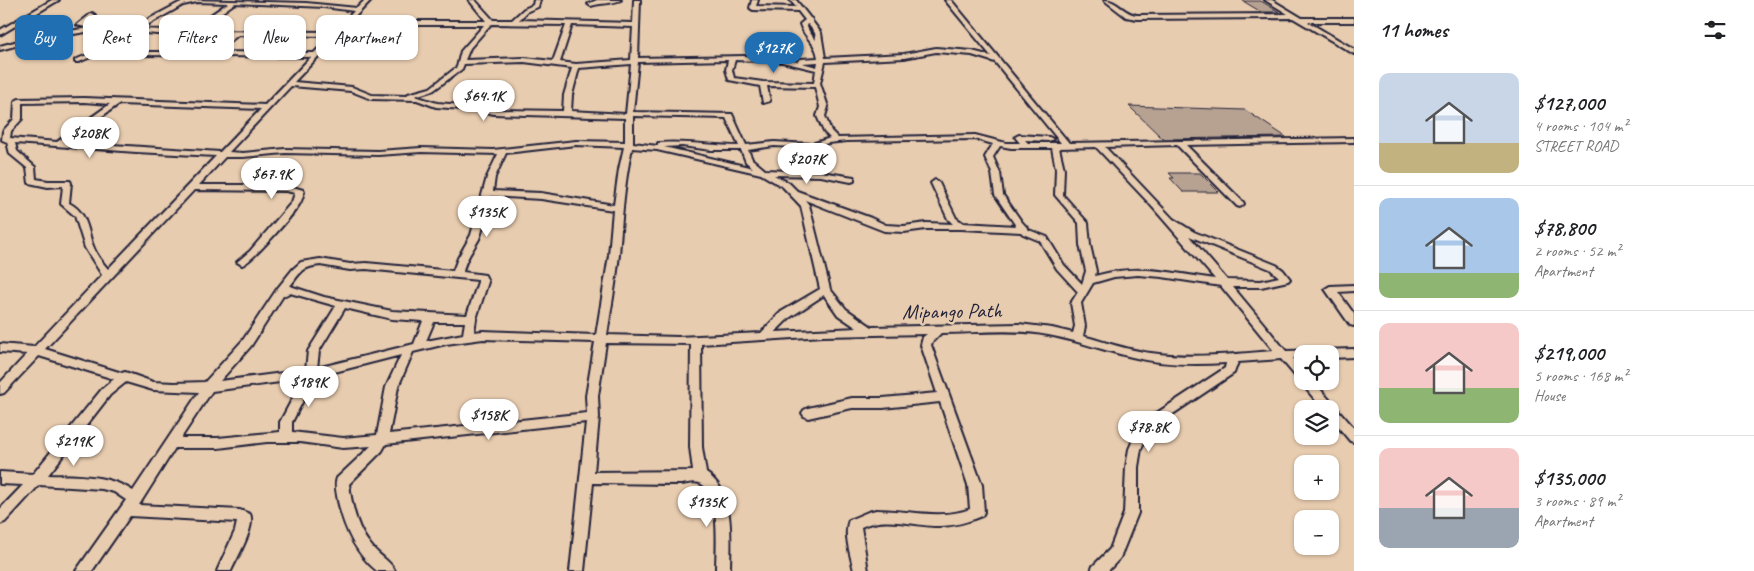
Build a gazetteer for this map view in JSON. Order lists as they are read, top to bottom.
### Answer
{
  "streets": {
    "street": ["Mipango Path"]
  },
  "page": {
    "heading": "11 homes",
    "chip": [
      "Buy",
      "Rent",
      "Filters",
      "New",
      "Apartment"
    ],
    "price": [
      "$127K",
      "$64.1K",
      "$208K",
      "$207K",
      "$67.9K",
      "$135K",
      "$189K",
      "$158K",
      "$78.8K",
      "$219K",
      "$135K"
    ],
    "list": [
      {
        "name": "$127,000",
        "note": "4 rooms · 104 m² · STREET ROAD"
      },
      {
        "name": "$78,800",
        "note": "2 rooms · 52 m² · Apartment"
      },
      {
        "name": "$219,000",
        "note": "5 rooms · 168 m² · House"
      },
      {
        "name": "$135,000",
        "note": "3 rooms · 89 m² · Apartment"
      }
    ],
    "map_buttons": ["+", "−"]
  }
}
